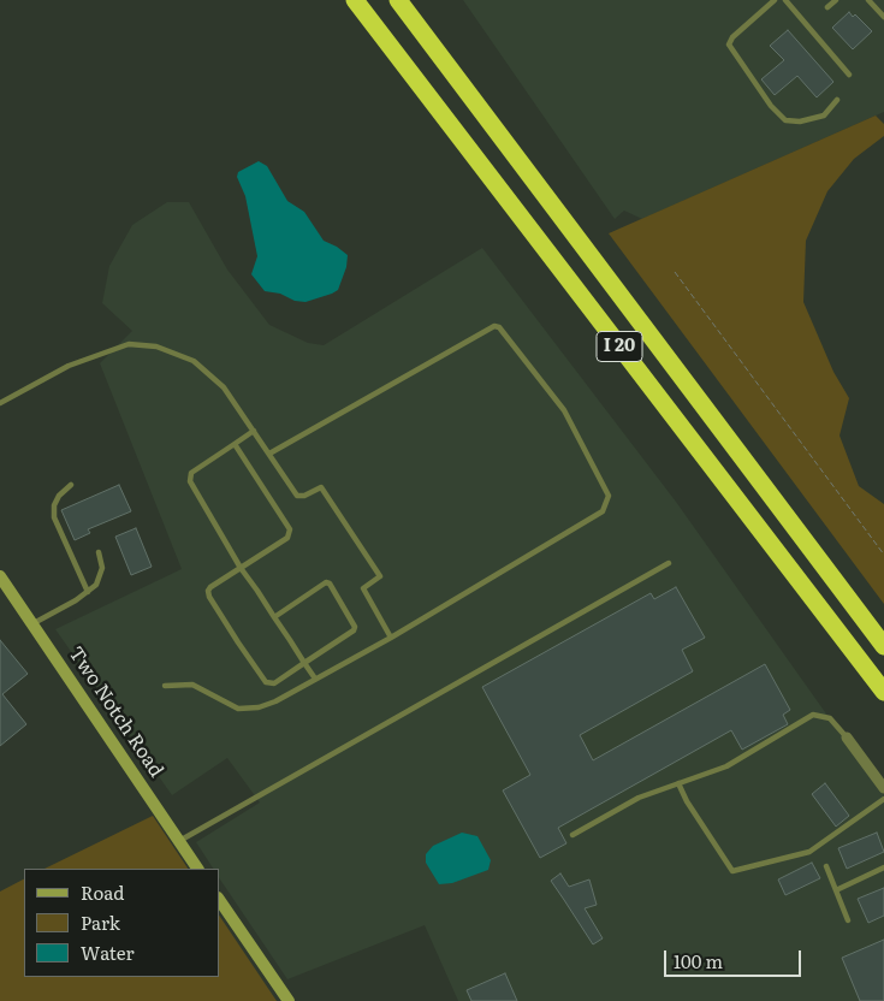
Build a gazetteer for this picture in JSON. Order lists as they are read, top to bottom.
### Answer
{
  "streets": {
    "highway": ["I 20"],
    "street": ["Two Notch Road"]
  },
  "legend": ["Road", "Park", "Water"],
  "scale_bar": "100 m"
}
